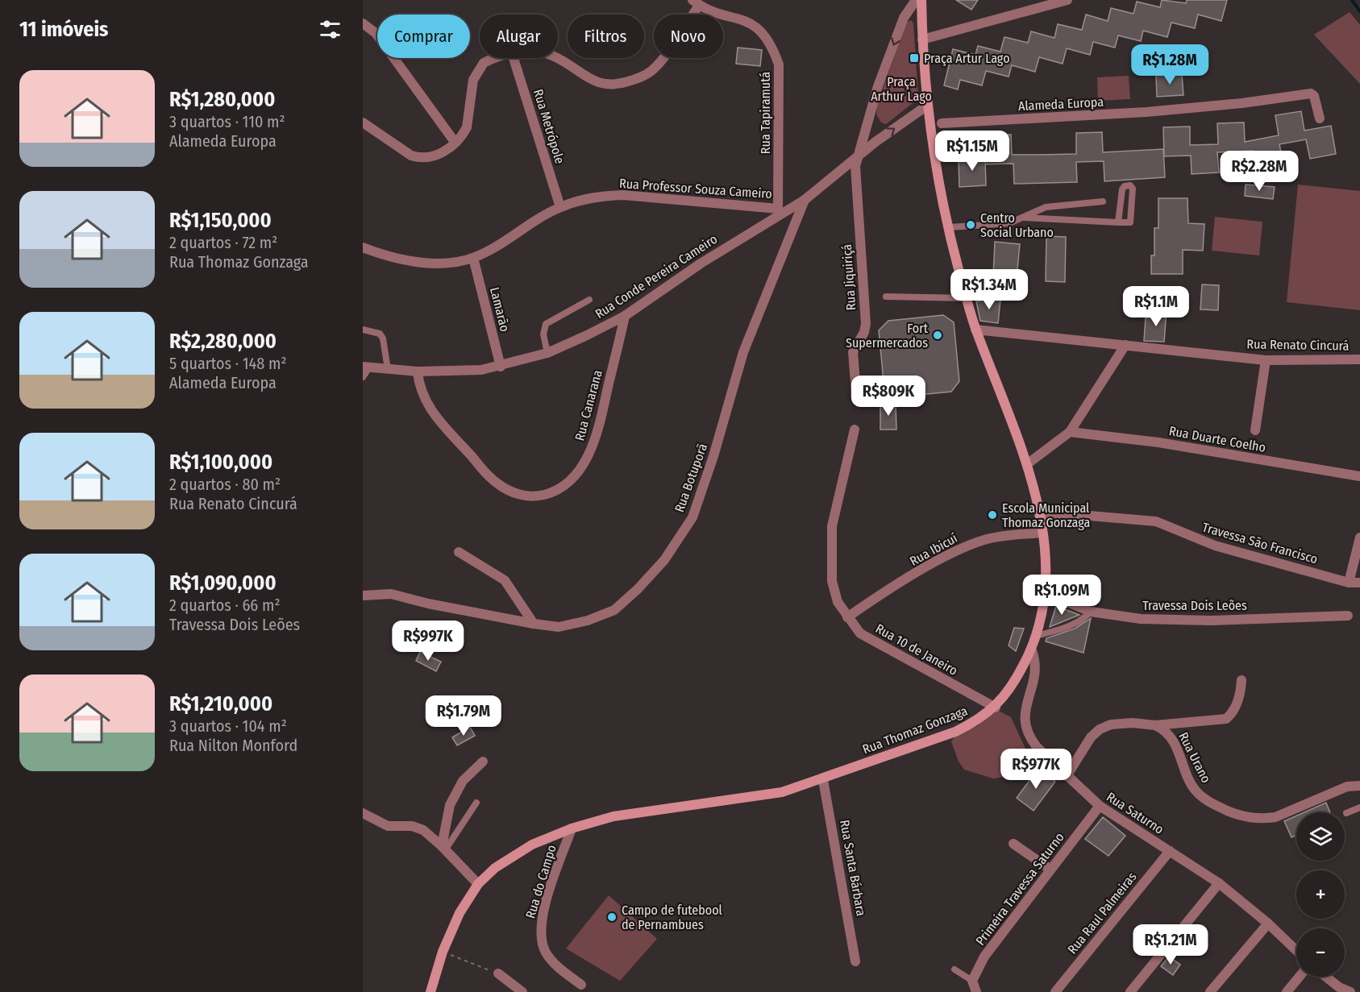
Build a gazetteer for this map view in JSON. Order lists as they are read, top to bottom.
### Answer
{
  "streets": {
    "main road": ["Rua Thomaz Gonzaga"],
    "street": [
      "Alameda Europa",
      "Rua Tapiramutá",
      "Rua Metrópole",
      "Rua Professor Souza Cameiro",
      "Rua Conde Pereira Cameiro",
      "Rua Jiquiriçá",
      "Lamarão",
      "Rua Renato Cincurá",
      "Rua Canarana",
      "Rua Duarte Coelho",
      "Rua Botuporã",
      "Travessa São Francisco",
      "Rua Ibicuí",
      "Travessa Dois Leões",
      "Rua 10 de Janeiro",
      "Rua Urano",
      "Rua Saturno",
      "Rua Santa Bárbara",
      "Rua do Campo",
      "Primeira Travessa Saturno",
      "Rua Raul Palmeiras"
    ]
  },
  "crossings": [
    ["Alameda Europa", "Rua Thomaz Gonzaga"],
    ["Rua Tapiramutá", "Rua Professor Souza Cameiro"],
    ["Rua Tapiramutá", "Rua Conde Pereira Cameiro"],
    ["Rua Metrópole", "Rua Professor Souza Cameiro"],
    ["Rua Professor Souza Cameiro", "Rua Conde Pereira Cameiro"],
    ["Rua Professor Souza Cameiro", "Lamarão"],
    ["Rua Conde Pereira Cameiro", "Rua Jiquiriçá"],
    ["Rua Conde Pereira Cameiro", "Lamarão"],
    ["Rua Conde Pereira Cameiro", "Rua Canarana"],
    ["Rua Conde Pereira Cameiro", "Rua Botuporã"],
    ["Rua Conde Pereira Cameiro", "Rua Thomaz Gonzaga"],
    ["Rua Renato Cincurá", "Rua Thomaz Gonzaga"],
    ["Travessa São Francisco", "Rua Thomaz Gonzaga"],
    ["Rua Ibicuí", "Rua 10 de Janeiro"],
    ["Rua Ibicuí", "Rua Thomaz Gonzaga"],
    ["Travessa Dois Leões", "Rua Thomaz Gonzaga"],
    ["Rua 10 de Janeiro", "Rua Thomaz Gonzaga"],
    ["Rua Thomaz Gonzaga", "Rua Saturno"],
    ["Rua Thomaz Gonzaga", "Rua Santa Bárbara"],
    ["Rua Thomaz Gonzaga", "Rua do Campo"],
    ["Rua Urano", "Rua Saturno"],
    ["Rua Saturno", "Primeira Travessa Saturno"],
    ["Rua Saturno", "Rua Raul Palmeiras"]
  ],
  "parks": ["Praça Arthur Lago"],
  "places": {
    "transit": ["Praça Artur Lago"],
    "other": [
      "Centro Social Urbano",
      "Fort Supermercados",
      "Escola Municipal Thomaz Gonzaga",
      "Campo de futebool de Pernambues"
    ]
  },
  "page": {
    "heading": "11 imóveis",
    "chip": [
      "Comprar",
      "Alugar",
      "Filtros",
      "Novo"
    ],
    "price": [
      "R$1.28M",
      "R$1.15M",
      "R$2.28M",
      "R$1.34M",
      "R$1.1M",
      "R$809K",
      "R$1.09M",
      "R$997K",
      "R$1.79M",
      "R$977K",
      "R$1.21M"
    ],
    "list": [
      {
        "name": "R$1,280,000",
        "note": "3 quartos · 110 m² · Alameda Europa"
      },
      {
        "name": "R$1,150,000",
        "note": "2 quartos · 72 m² · Rua Thomaz Gonzaga"
      },
      {
        "name": "R$2,280,000",
        "note": "5 quartos · 148 m² · Alameda Europa"
      },
      {
        "name": "R$1,100,000",
        "note": "2 quartos · 80 m² · Rua Renato Cincurá"
      },
      {
        "name": "R$1,090,000",
        "note": "2 quartos · 66 m² · Travessa Dois Leões"
      },
      {
        "name": "R$1,210,000",
        "note": "3 quartos · 104 m² · Rua Nilton Monford"
      }
    ],
    "map_buttons": ["+", "−"]
  }
}
